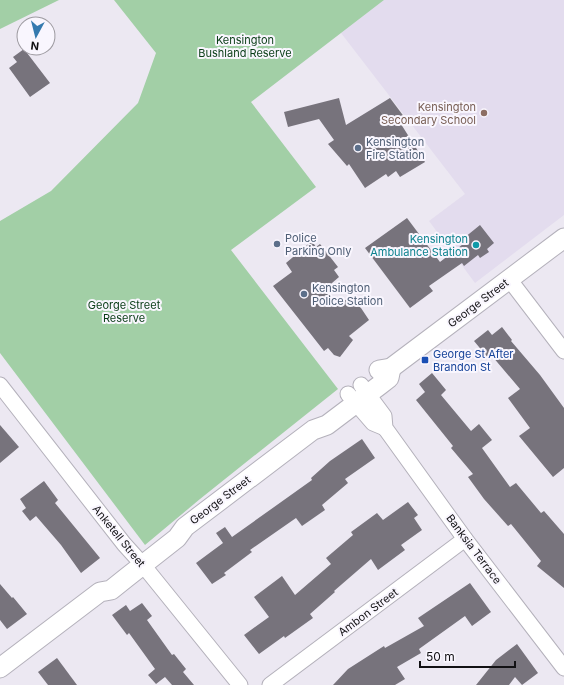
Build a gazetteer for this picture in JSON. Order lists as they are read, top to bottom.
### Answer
{
  "streets": {
    "main road": ["George Street"],
    "street": ["Anketell Street", "Banksia Terrace", "Ambon Street"]
  },
  "crossings": [
    ["George Street", "Anketell Street"],
    ["George Street", "Banksia Terrace"],
    ["Banksia Terrace", "Ambon Street"]
  ],
  "parks": ["Kensington Bushland Reserve", "George Street Reserve"],
  "places": {
    "other": [
      "Kensington Secondary School",
      "Kensington Fire Station",
      "Police Parking Only",
      "Kensington Ambulance Station",
      "Kensington Police Station"
    ],
    "transit": ["George St After Brandon St"]
  },
  "scale_bar": "50 m",
  "north": "bottom"
}
